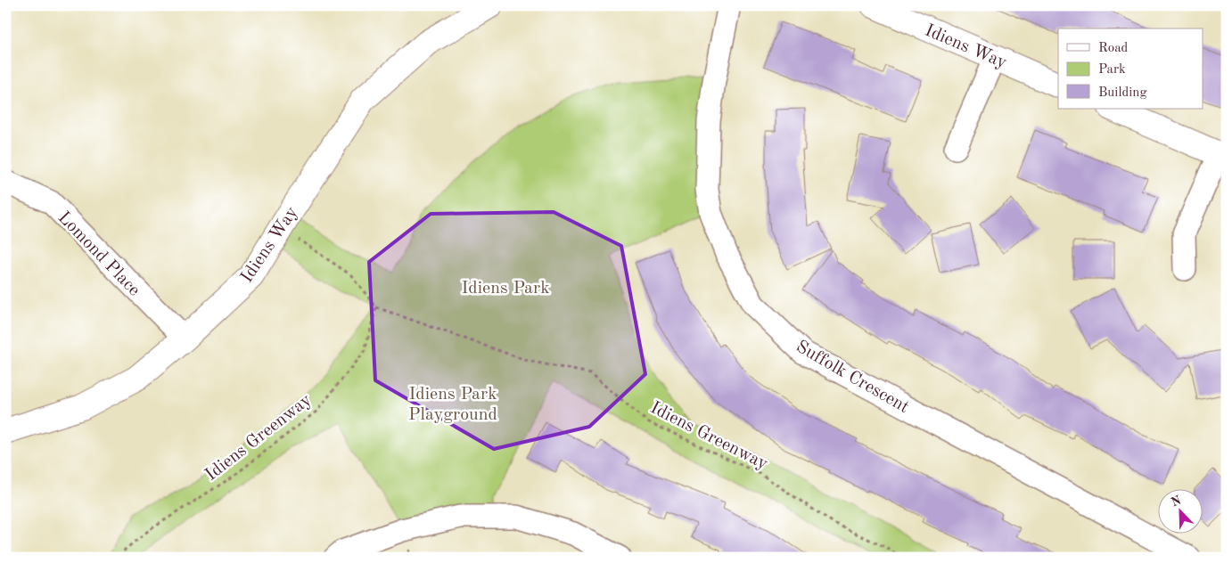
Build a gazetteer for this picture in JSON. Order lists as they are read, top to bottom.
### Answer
{
  "streets": {
    "street": ["Idiens Way", "Lomond Place", "Suffolk Crescent"],
    "path": ["Idiens Greenway"]
  },
  "crossings": [
    ["Idiens Way", "Lomond Place"]
  ],
  "parks": ["Idiens Park", "Idiens Park Playground"],
  "legend": ["Road", "Park", "Building"],
  "north": "top left"
}
